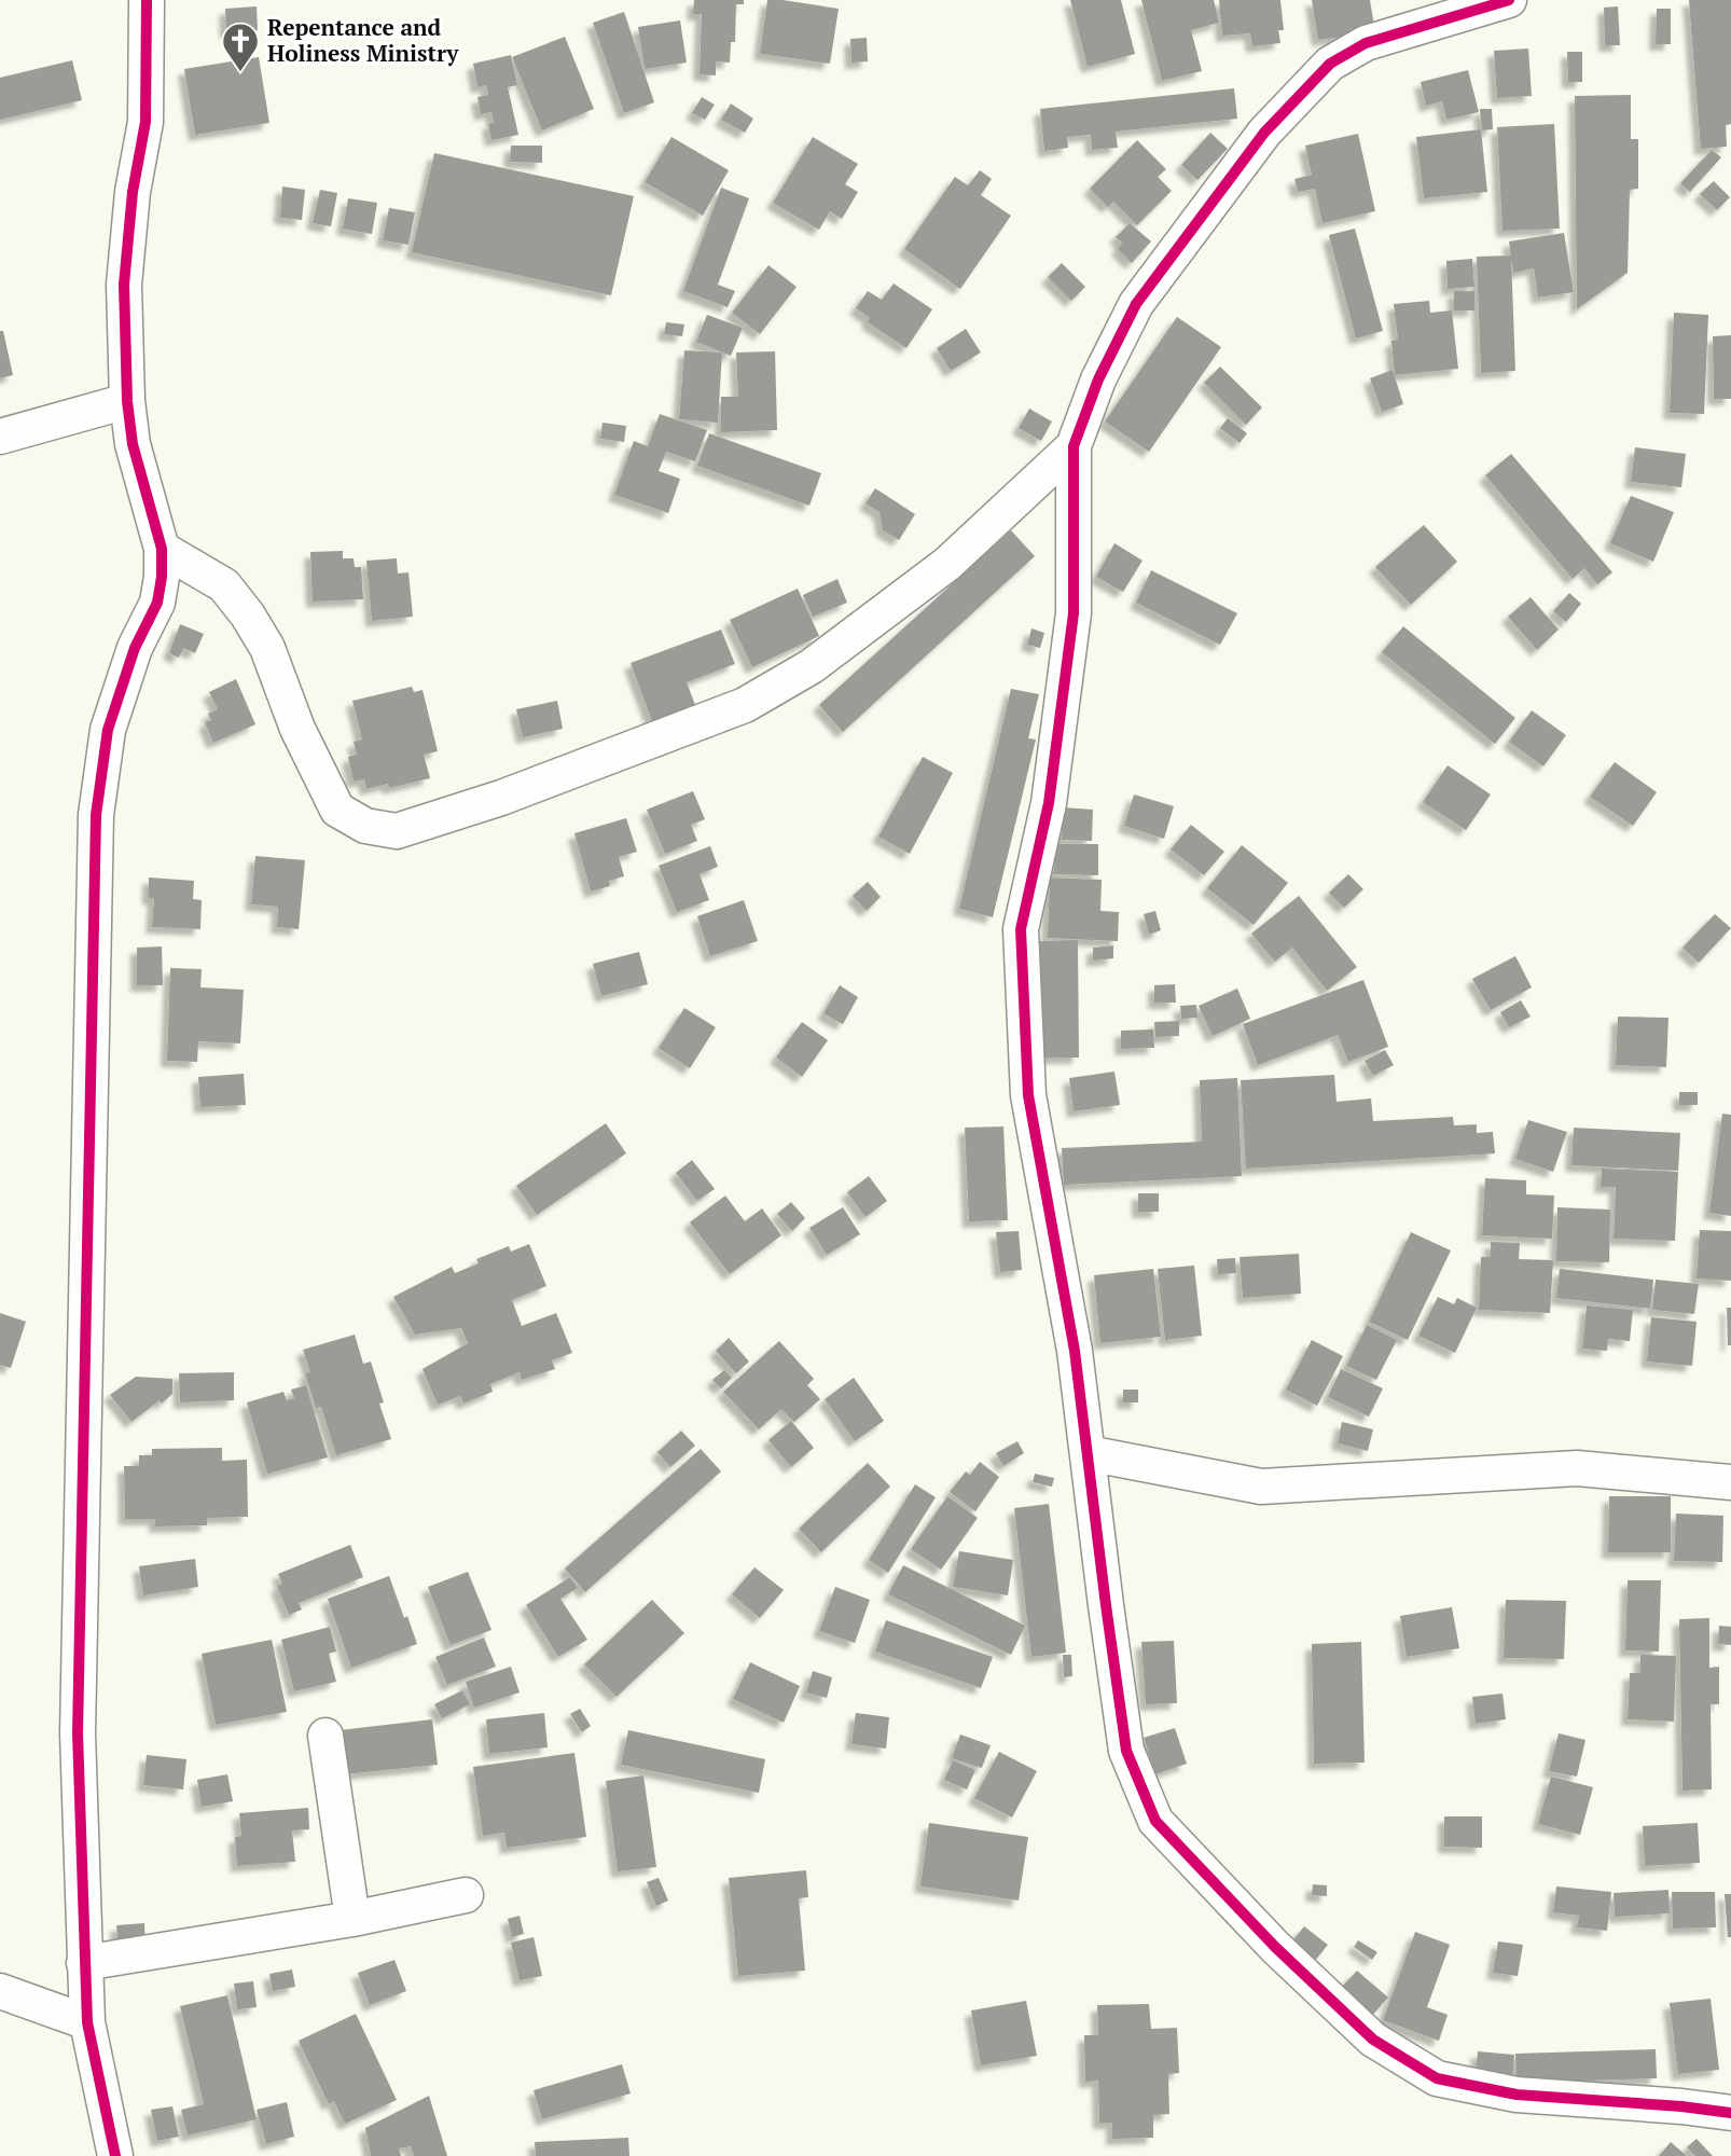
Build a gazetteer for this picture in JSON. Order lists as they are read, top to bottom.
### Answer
{
  "places": {
    "church": ["Repentance and Holiness Ministry"]
  }
}
